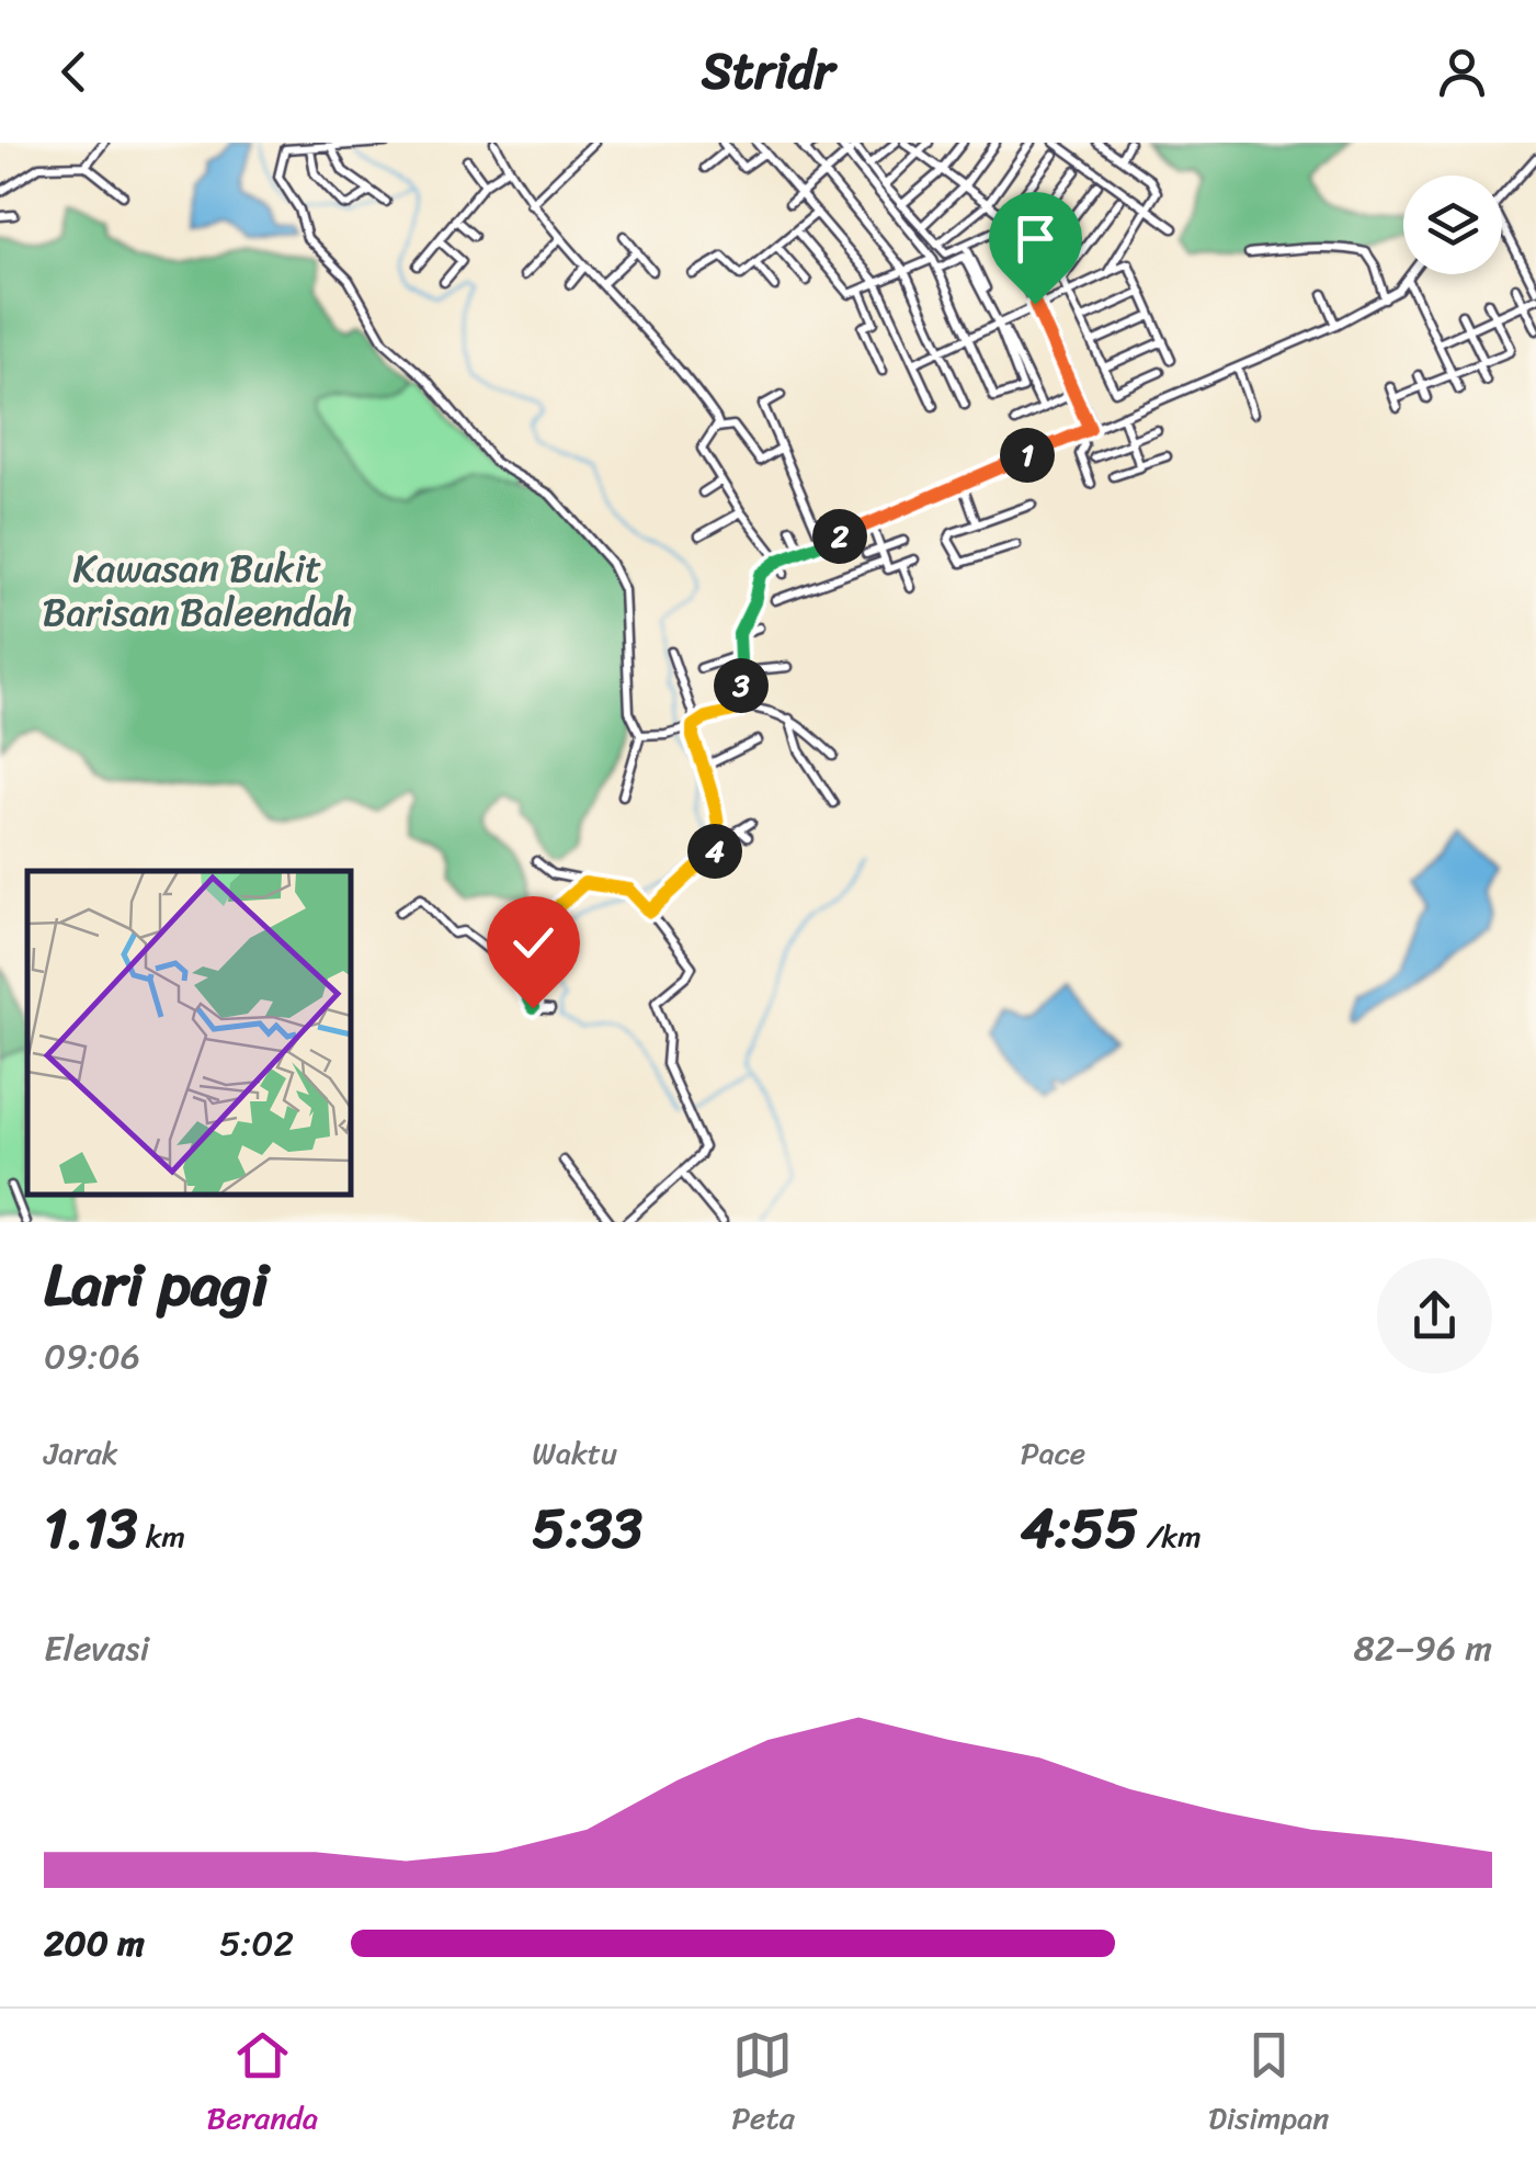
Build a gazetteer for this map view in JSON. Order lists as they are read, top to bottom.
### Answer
{
  "parks": ["Kawasan Bukit Barisan Baleendah"],
  "page": {
    "header": "Stridr",
    "pins": [
      "1",
      "2",
      "3",
      "4"
    ],
    "heading": ["Lari pagi", "09:06"],
    "stats": [
      ["Jarak", "1.13 km"],
      ["Waktu", "5:33"],
      ["Pace", "4:55 /km"]
    ],
    "chart": ["Elevasi", "82–96 m"],
    "list": [
      {
        "name": "200 m",
        "note": "5:02"
      }
    ],
    "tabs": ["Beranda", "Peta", "Disimpan"]
  }
}
